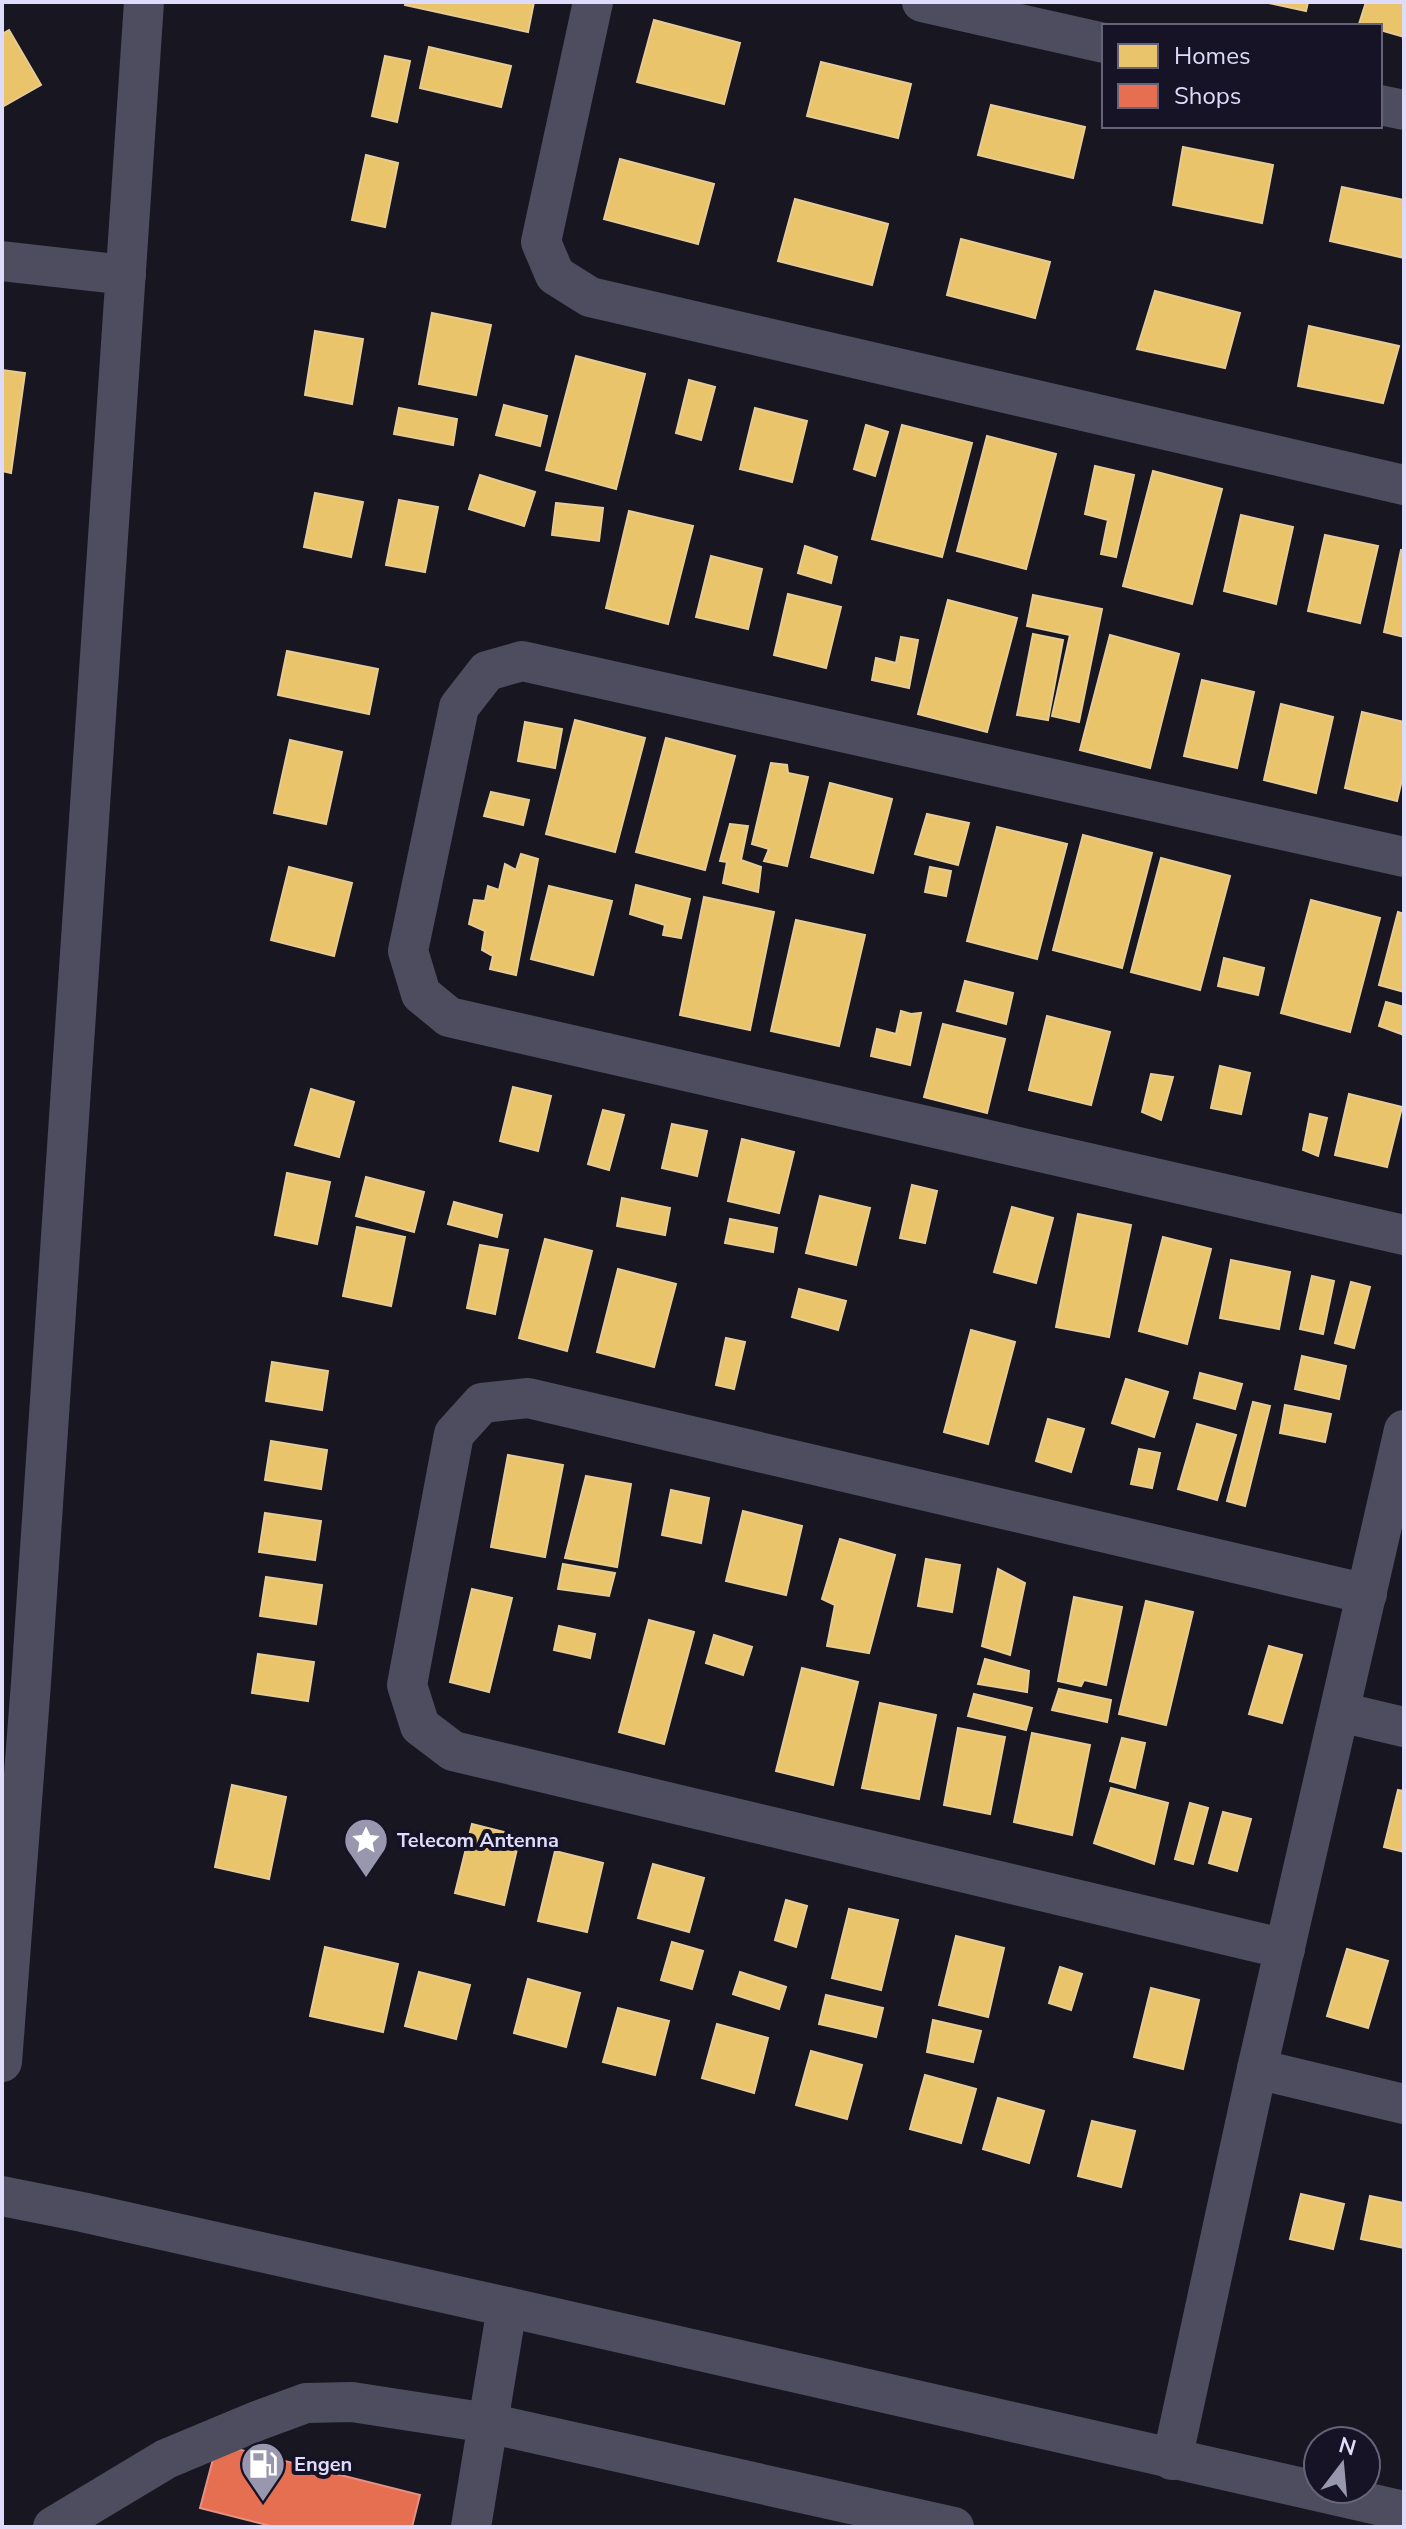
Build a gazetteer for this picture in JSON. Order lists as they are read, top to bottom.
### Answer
{
  "places": {
    "place": ["Telecom Antenna"],
    "fuel station": ["Engen"]
  },
  "legend": ["Homes", "Shops"],
  "north": "top"
}
